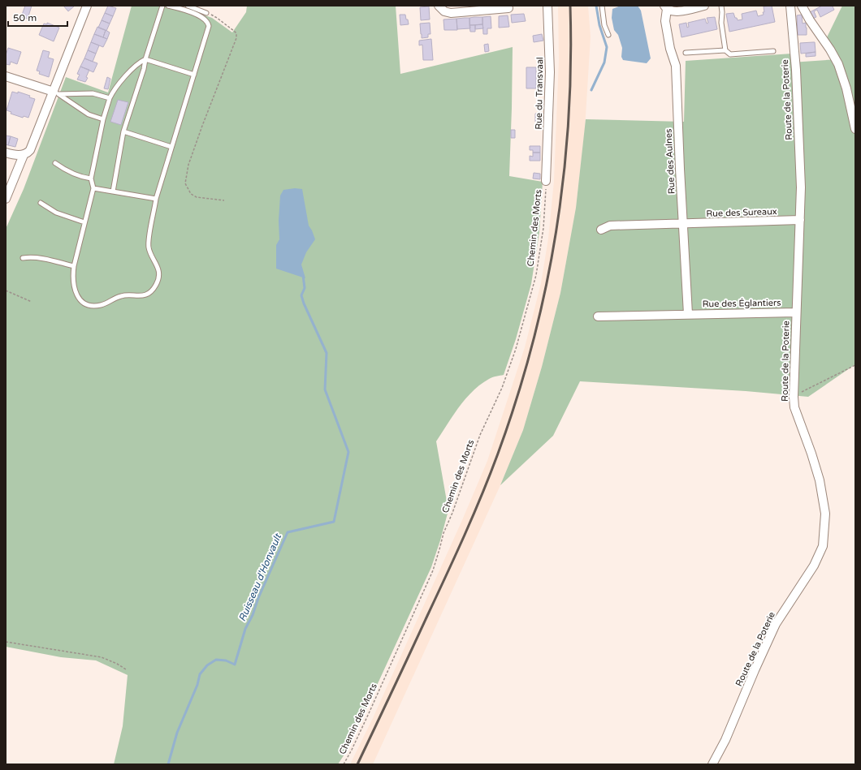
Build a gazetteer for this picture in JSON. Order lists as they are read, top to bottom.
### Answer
{
  "streets": {
    "street": [
      "Rue du Transvaal",
      "Route de la Poterie",
      "Rue des Aulnes",
      "Rue des Sureaux",
      "Rue des Églantiers"
    ],
    "path": ["Chemin des Morts"]
  },
  "crossings": [
    ["Rue du Transvaal", "Chemin des Morts"],
    ["Route de la Poterie", "Rue des Sureaux"],
    ["Route de la Poterie", "Rue des Églantiers"],
    ["Rue des Aulnes", "Rue des Sureaux"],
    ["Rue des Aulnes", "Rue des Églantiers"]
  ],
  "water": ["Ruisseau d'Honvault"],
  "scale_bar": "50 m"
}
